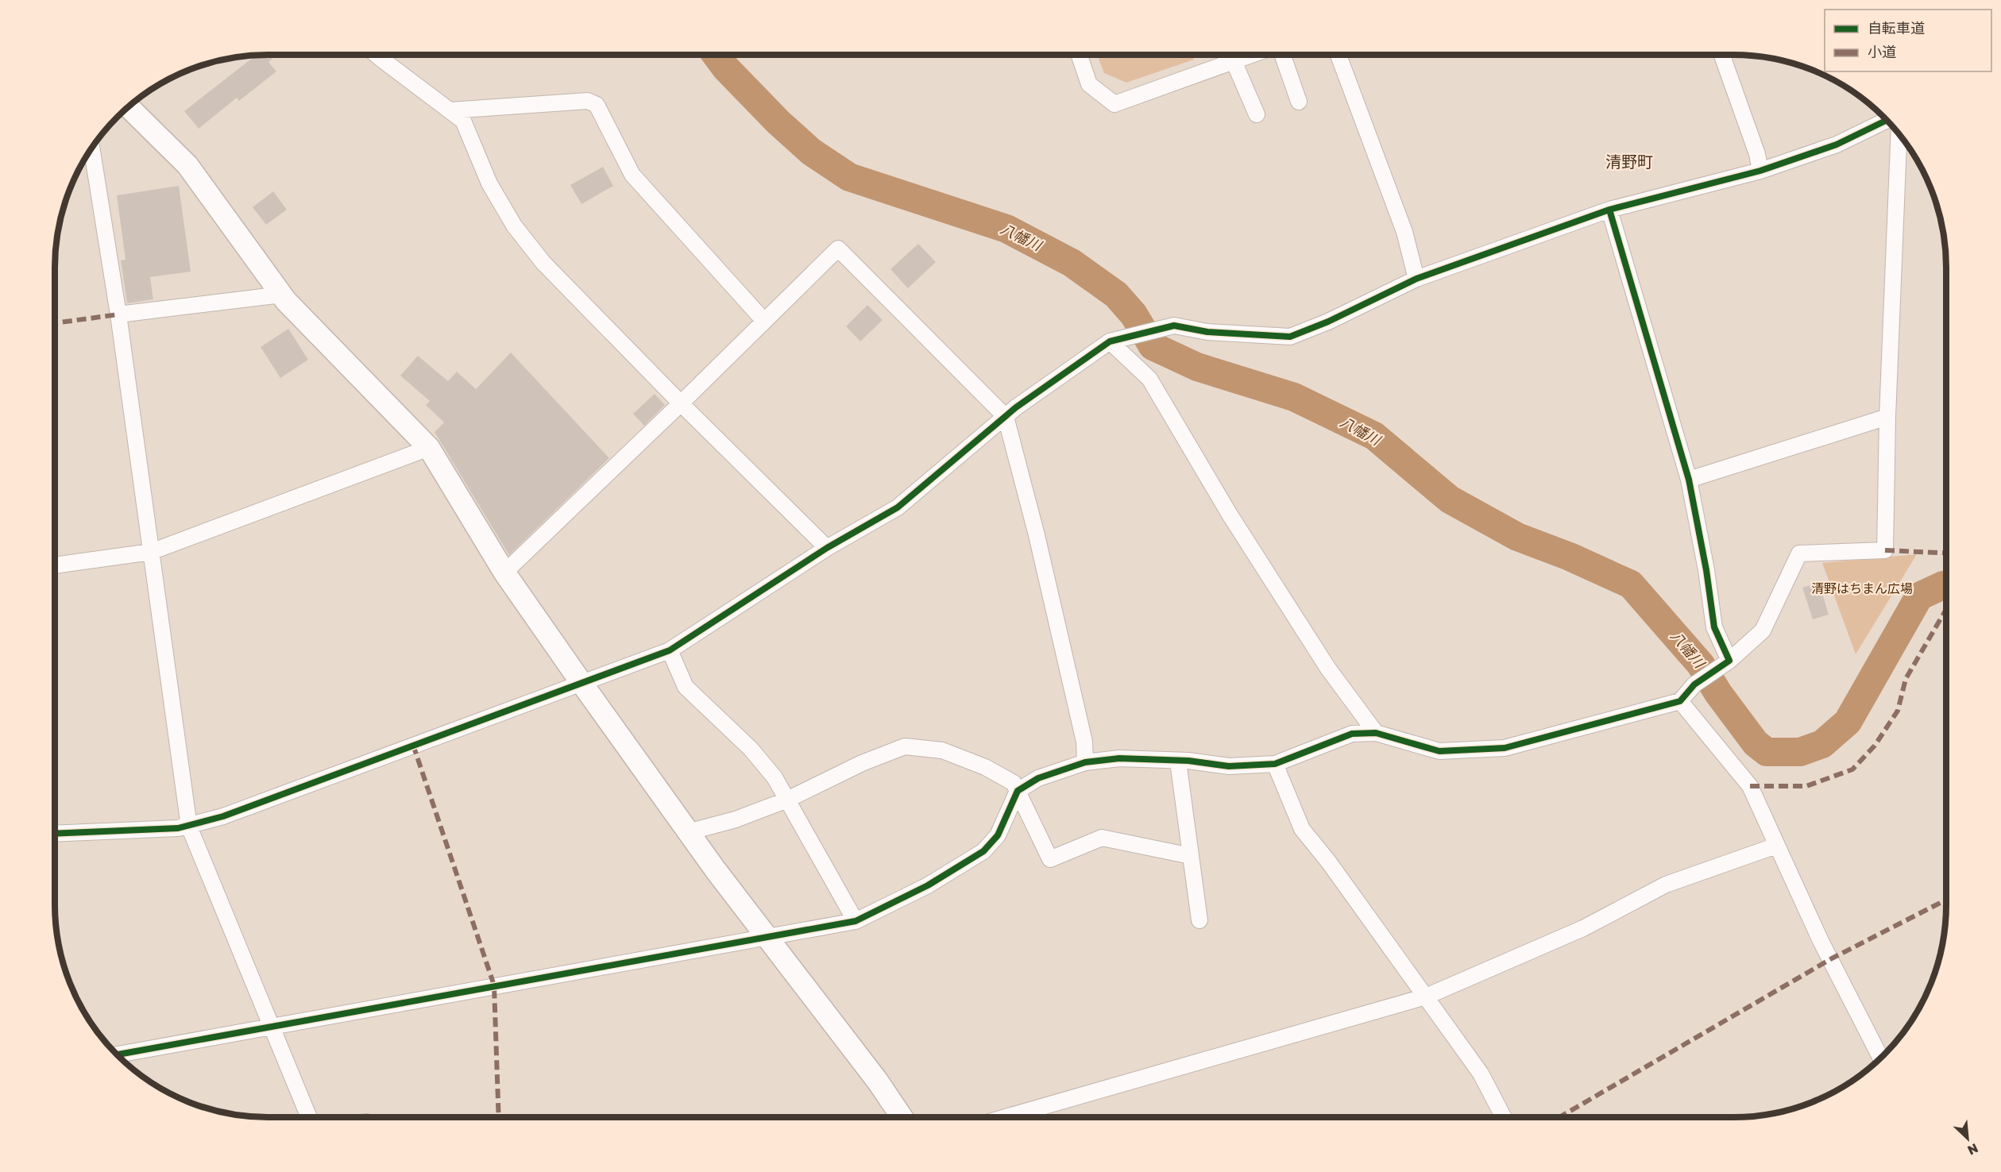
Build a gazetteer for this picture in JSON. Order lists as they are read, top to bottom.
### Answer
{
  "districts": ["清野町"],
  "water": ["八幡川"],
  "parks": ["清野はちまん広場"],
  "legend": ["自転車道", "小道"],
  "north": "bottom right"
}
